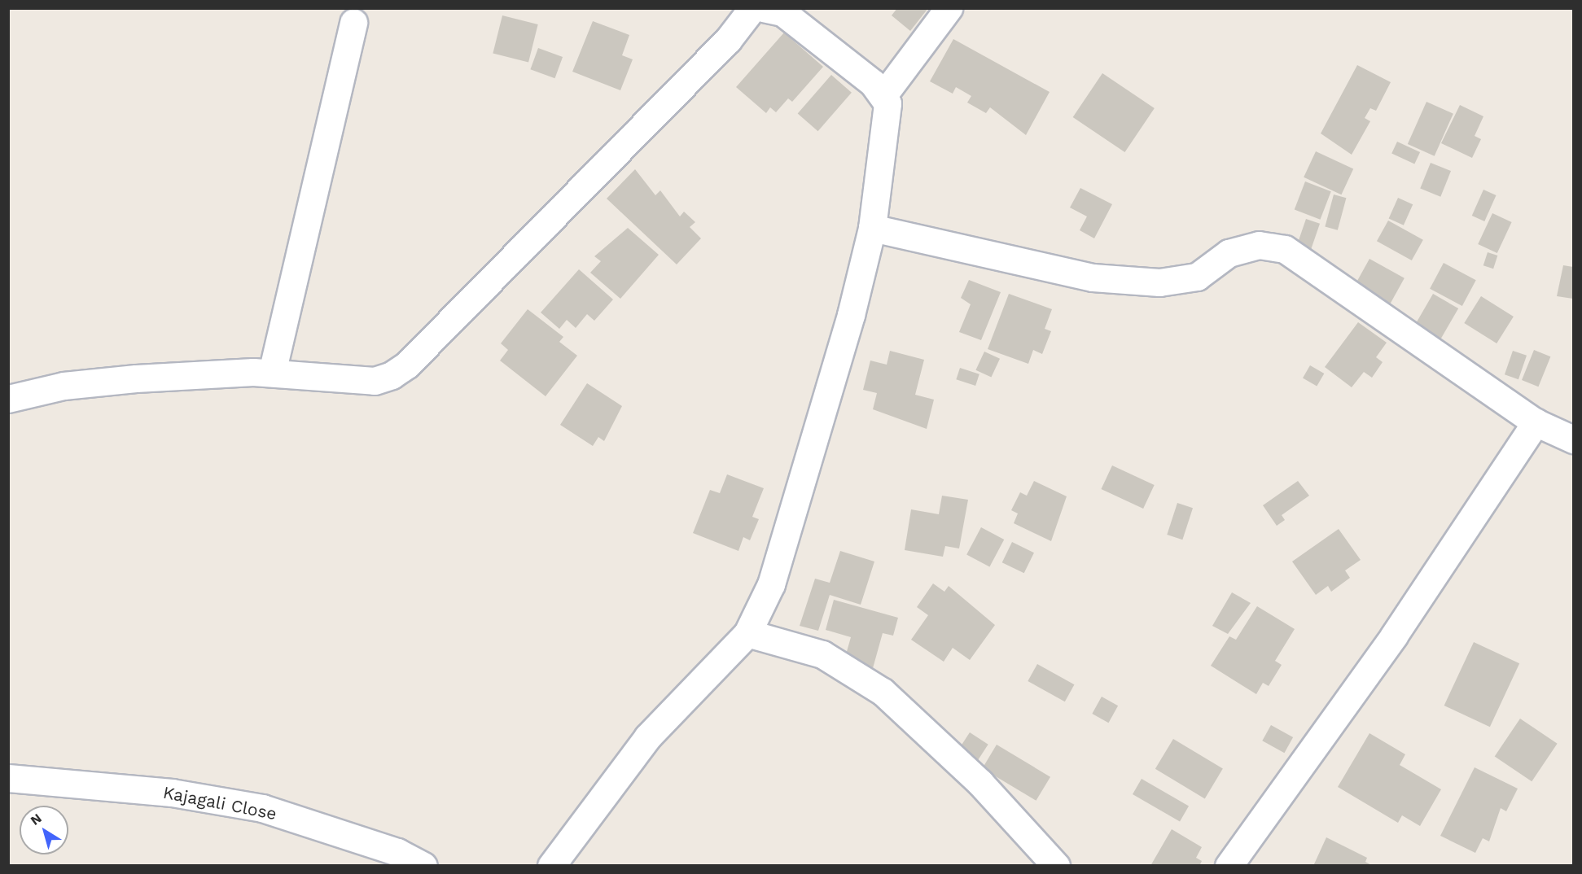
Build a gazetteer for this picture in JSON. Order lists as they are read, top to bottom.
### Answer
{
  "streets": {
    "street": ["Kajagali Close"]
  },
  "north": "top left"
}
